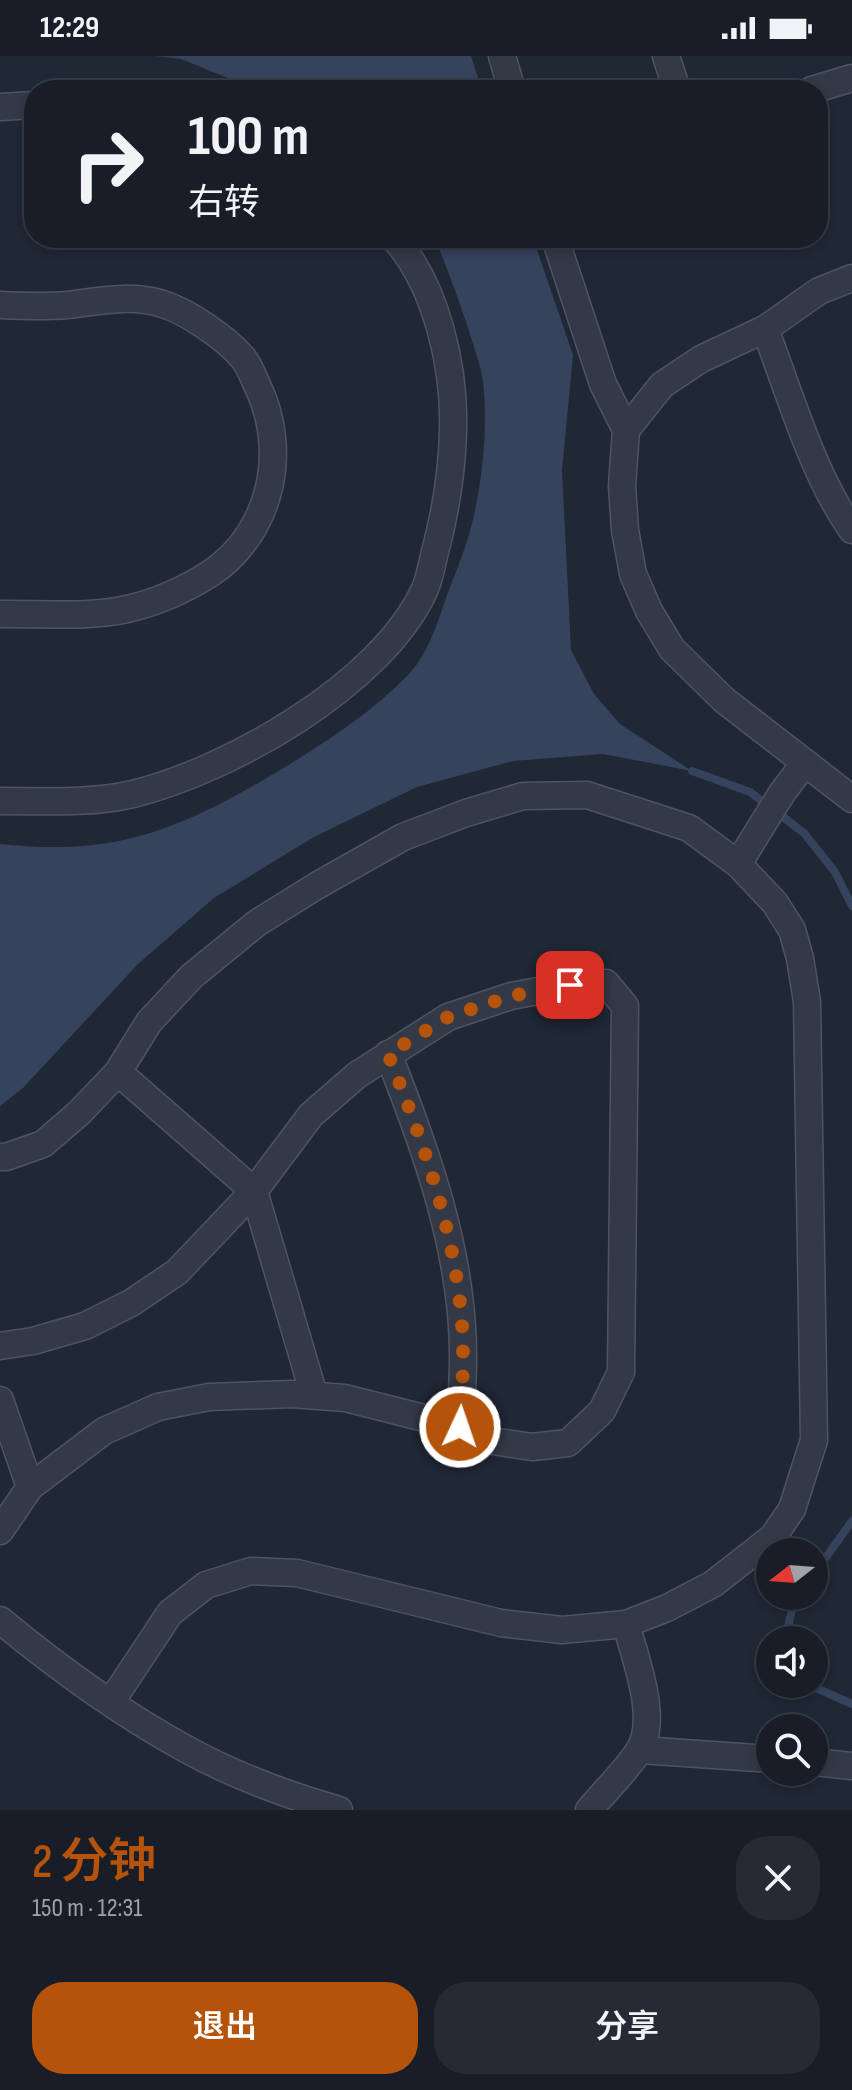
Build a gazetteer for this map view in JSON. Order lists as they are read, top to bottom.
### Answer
{
  "north": "left",
  "page": {
    "status": "12:29",
    "turn": ["100 m", "右转"],
    "heading": ["2 分钟", "150 m · 12:31"],
    "buttons": ["退出", "分享"]
  }
}
